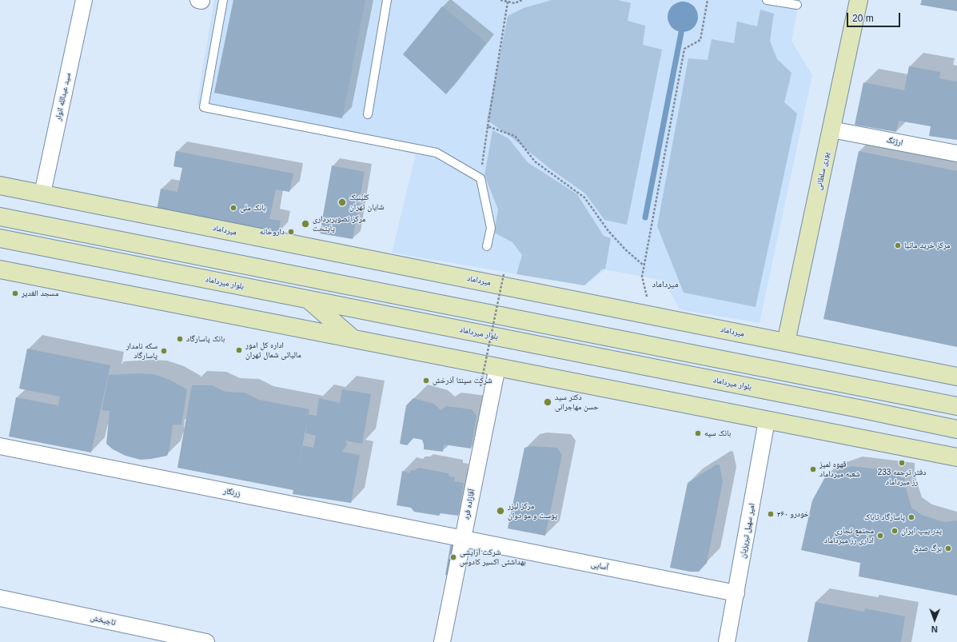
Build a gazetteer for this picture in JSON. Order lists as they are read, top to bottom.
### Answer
{
  "streets": {
    "main road": ["پوری سلطانی", "میرداماد", "بلوار میرداماد"],
    "street": [
      "سید عبدالله انوار",
      "ارژنگ",
      "زرنگار",
      "آقازاده فرد",
      "امیر سهیل تبریزیان",
      "آسایی",
      "تاجبخش"
    ]
  },
  "crossings": [
    ["سید عبدالله انوار", "میرداماد"],
    ["ارژنگ", "پوری سلطانی"],
    ["پوری سلطانی", "میرداماد"],
    ["زرنگار", "آقازاده فرد"],
    ["زرنگار", "آسایی"],
    ["آقازاده فرد", "آسایی"],
    ["امیر سهیل تبریزیان", "آسایی"]
  ],
  "districts": ["میرداماد"],
  "places": [
    "کلینیک شایان تهران",
    "بانک ملی",
    "مرکز تصویربرداری پایتخت",
    "داروخانه",
    "مرکز خرید ماتیا",
    "مسجد الغدیر",
    "بانک پاسارگاد",
    "اداره کل امور مالیاتی شمال تهران",
    "سکه نامدار پاسارگاد",
    "شرکت سپنتا آذرخش",
    "دکتر سید حسن مهاجرانی",
    "بانک سپه",
    "دفتر ترجمه 233 رز میرداماد",
    "قهوه لمیز شعبه میرداماد",
    "مرکز لیزر پوست و مو دوان",
    "خودرو ۳۶۰",
    "پاسارگاد تاباک",
    "پدر پیپ ایران",
    "مجتمع تجاری اداری رز میرداماد",
    "برگ صدق",
    "شرکت آرایشی بهداشتی اکسیر کادوس"
  ],
  "scale_bar": "20 m",
  "north": "bottom"
}
